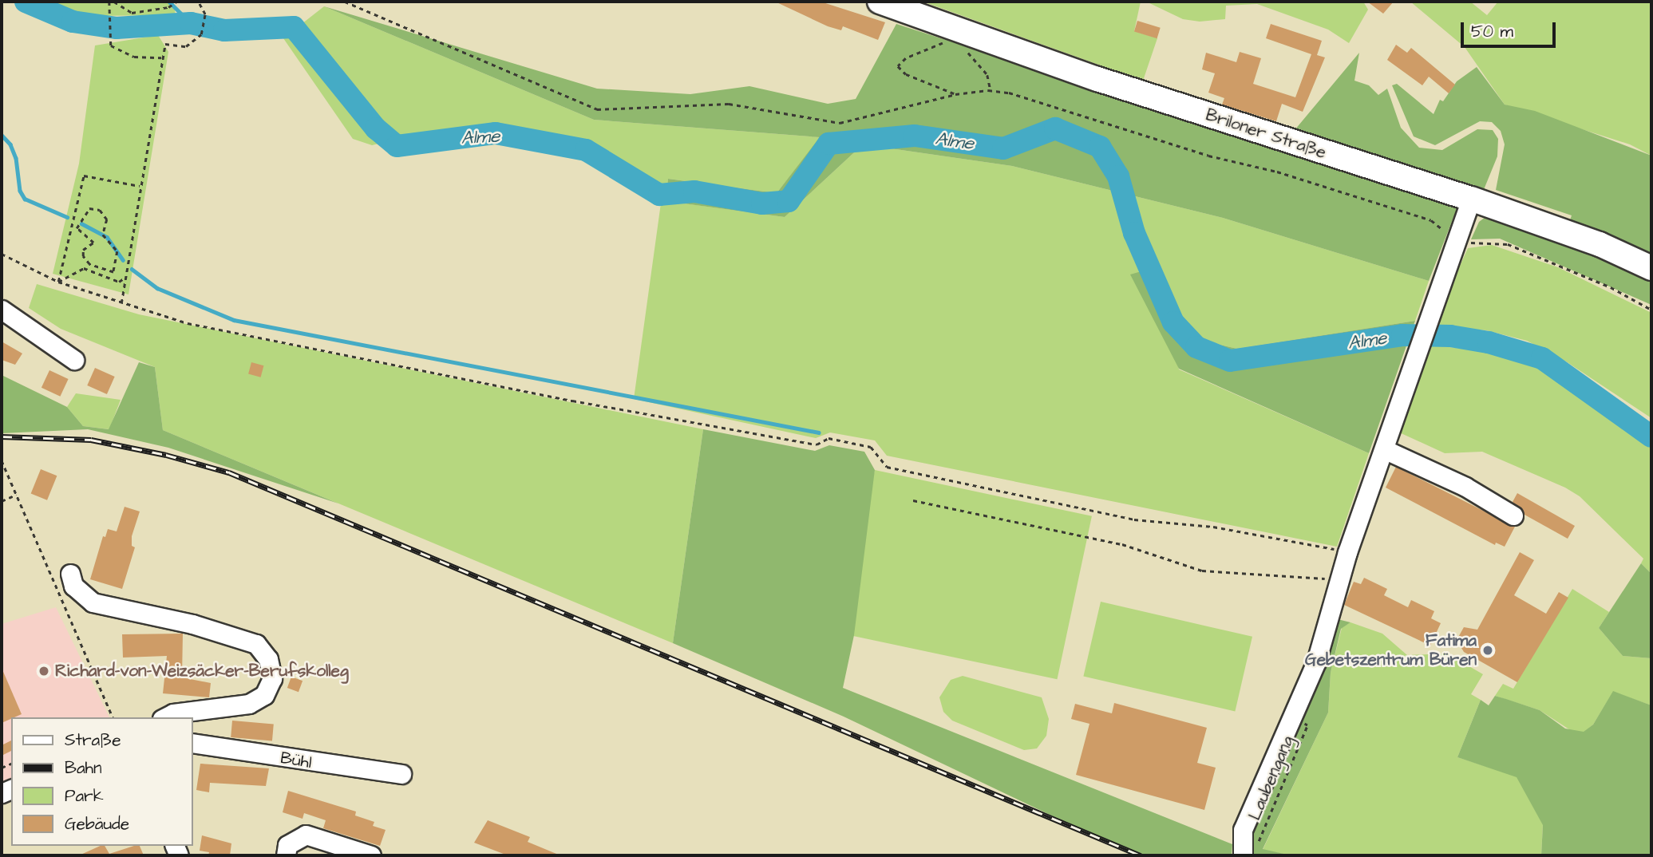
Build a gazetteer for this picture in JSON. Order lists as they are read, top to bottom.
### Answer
{
  "streets": {
    "main road": ["Briloner Straße"],
    "street": ["Bühl"],
    "path": ["Laubengang"]
  },
  "water": ["Alme"],
  "places": ["Fatima Gebetszentrum Büren", "Richard-von-Weizsäcker-Berufskolleg"],
  "legend": [
    "Straße",
    "Bahn",
    "Park",
    "Gebäude"
  ],
  "scale_bar": "50 m"
}
